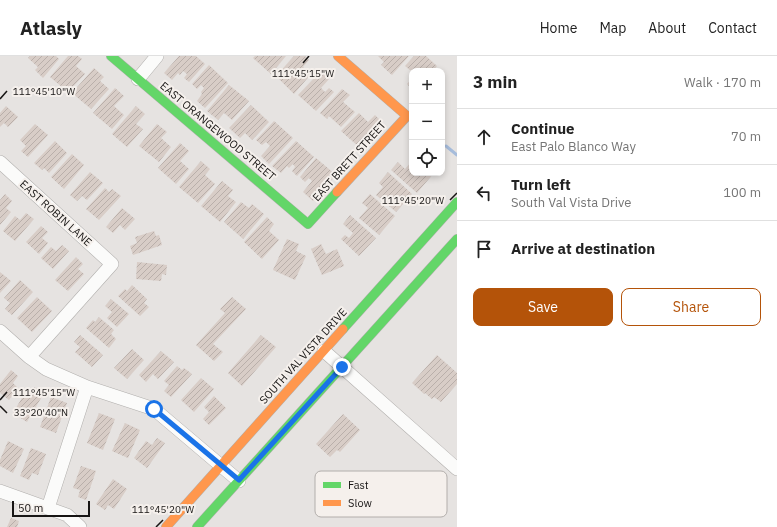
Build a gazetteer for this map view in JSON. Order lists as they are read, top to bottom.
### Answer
{
  "streets": {
    "main road": ["EAST ORANGEWOOD STREET", "EAST BRETT STREET", "SOUTH VAL VISTA DRIVE"],
    "street": ["EAST ROBIN LANE"]
  },
  "crossings": [
    ["EAST ORANGEWOOD STREET", "EAST BRETT STREET"]
  ],
  "legend": ["Fast", "Slow"],
  "scale_bar": "50 m",
  "page": {
    "header": "Atlasly",
    "nav": [
      "Home",
      "Map",
      "About",
      "Contact"
    ],
    "heading": ["3 min", "Walk · 170 m"],
    "map_buttons": ["+", "−"],
    "list": [
      ["Continue", "East Palo Blanco Way", "70 m"],
      ["Turn left", "South Val Vista Drive", "100 m"],
      "Arrive at destination"
    ],
    "buttons": ["Save", "Share"],
    "scale": "50 m"
  },
  "coordinates": [
    "111°45'15\"W",
    "111°45'10\"W",
    "111°45'20\"W",
    "33°20'40\"N"
  ]
}
